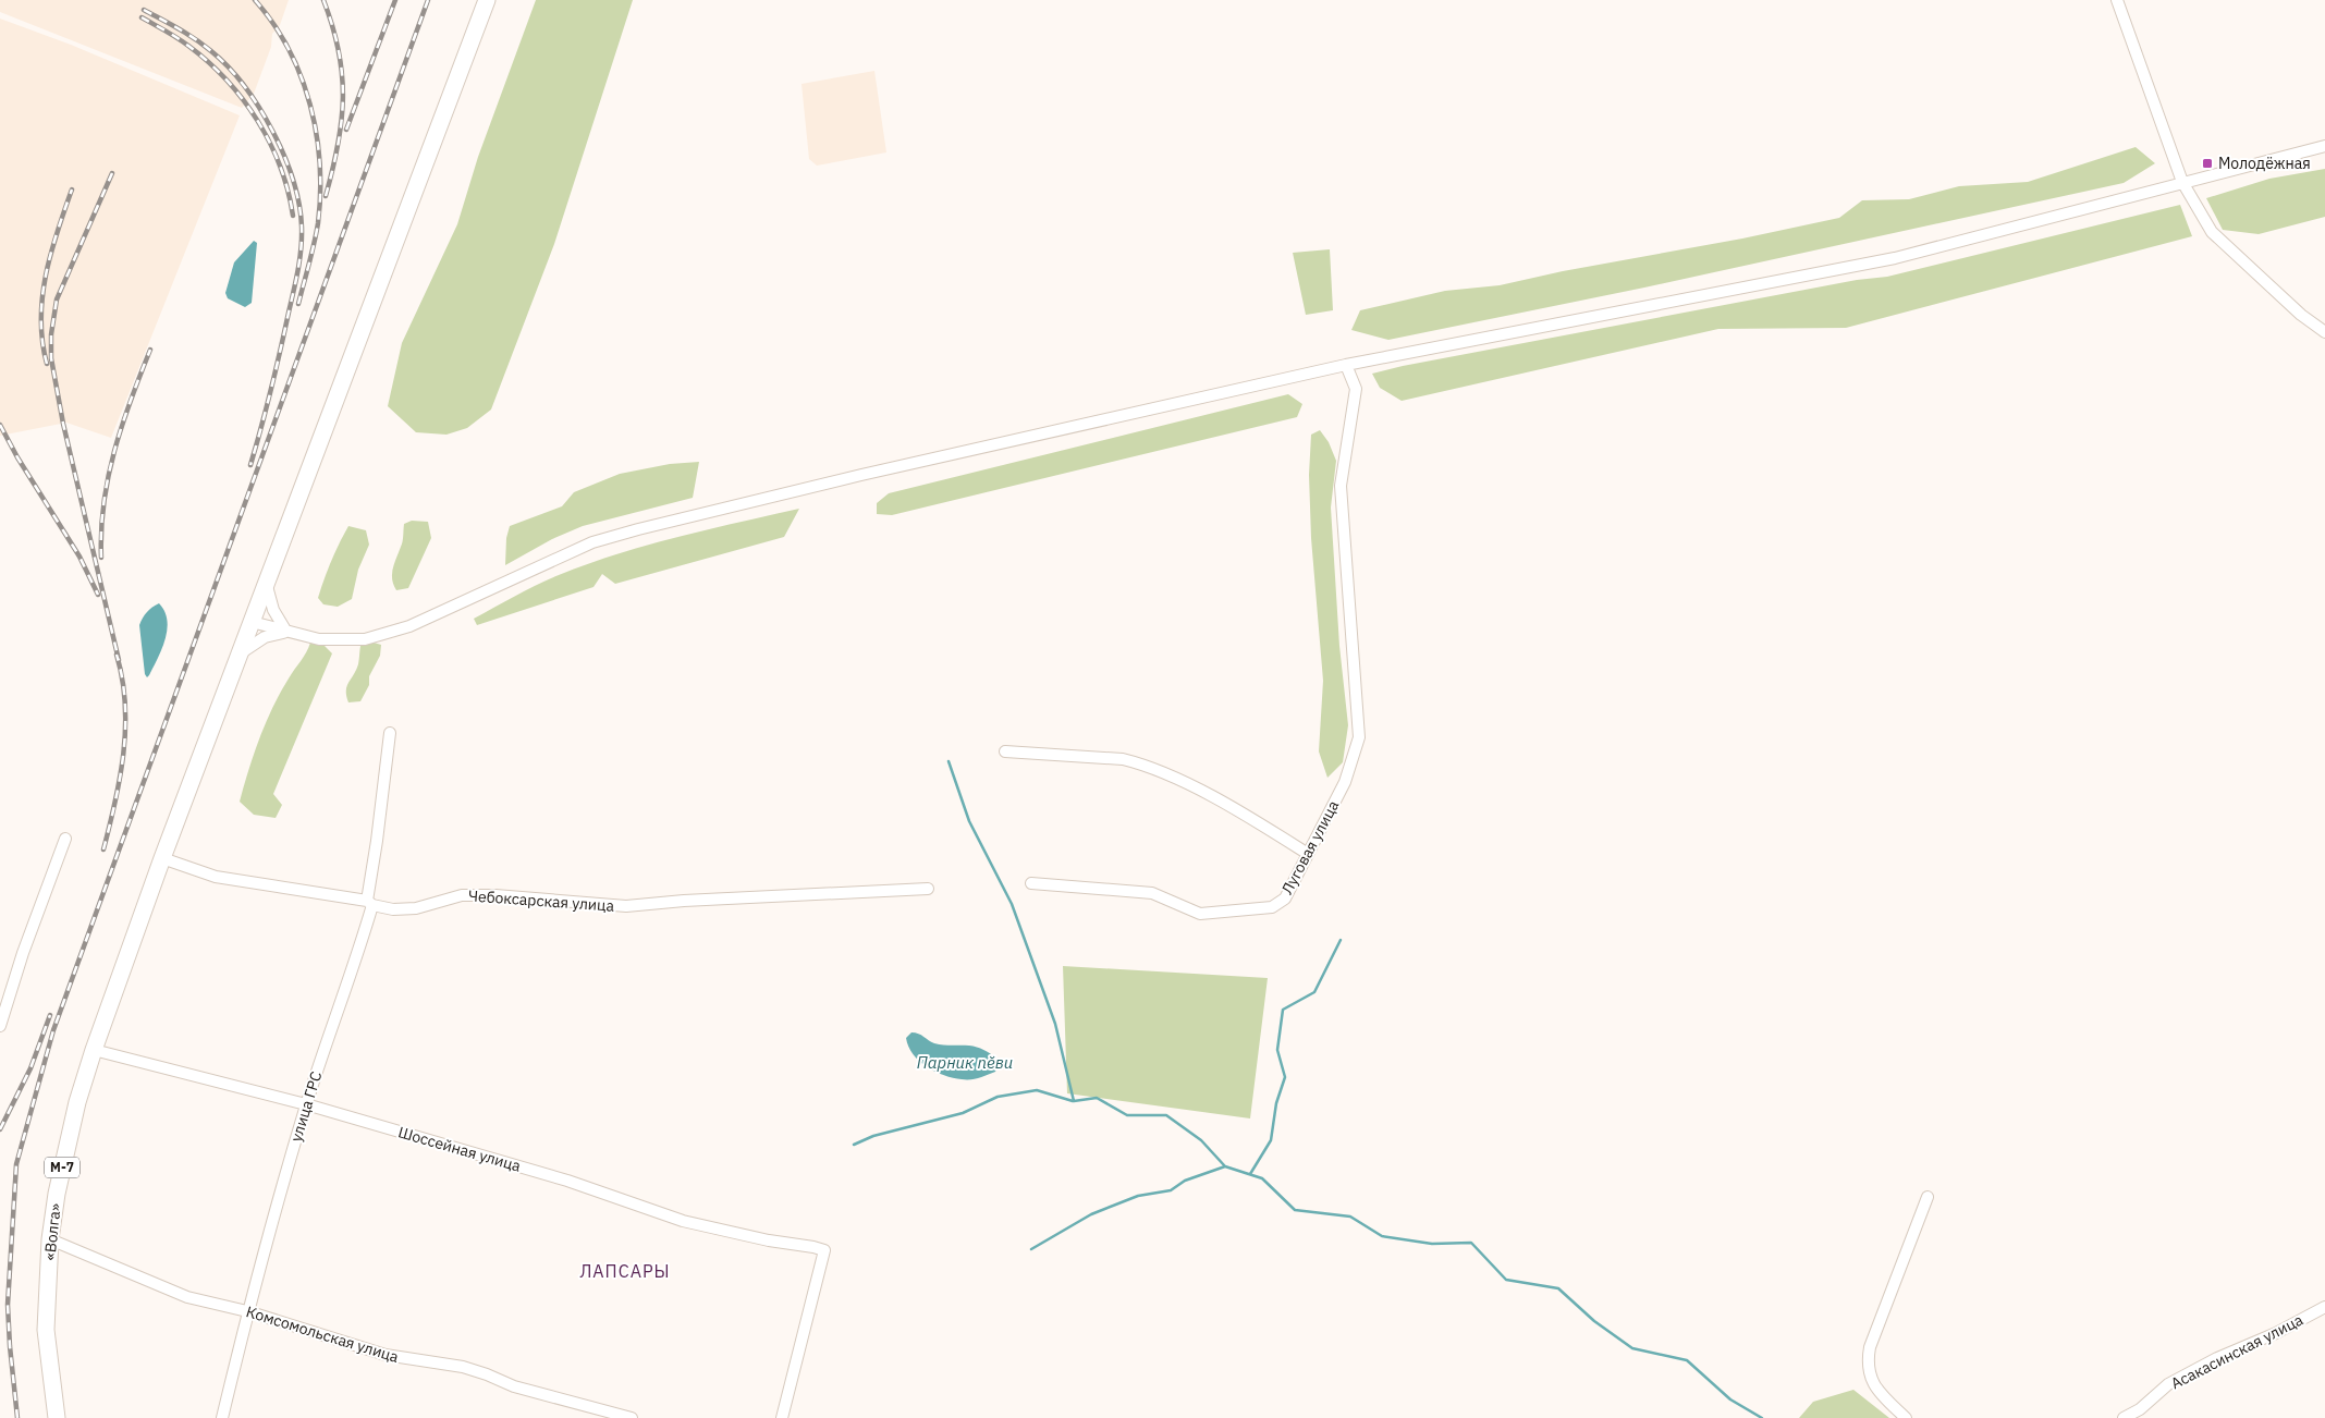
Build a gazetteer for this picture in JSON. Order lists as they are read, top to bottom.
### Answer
{
  "streets": {
    "highway": ["М-7", "«Волга»"],
    "street": [
      "Луговая улица",
      "Чебоксарская улица",
      "улица ГРС",
      "Шоссейная улица",
      "Комсомольская улица",
      "Асакасинская улица"
    ]
  },
  "crossings": [
    ["Чебоксарская улица", "улица ГРС"],
    ["Чебоксарская улица", "«Волга»"],
    ["улица ГРС", "Шоссейная улица"],
    ["улица ГРС", "Комсомольская улица"],
    ["Шоссейная улица", "«Волга»"],
    ["«Волга»", "Комсомольская улица"]
  ],
  "districts": ["ЛАПСАРЫ"],
  "water": ["Парник пӗви"],
  "places": {
    "transit": ["Молодёжная"]
  }
}
